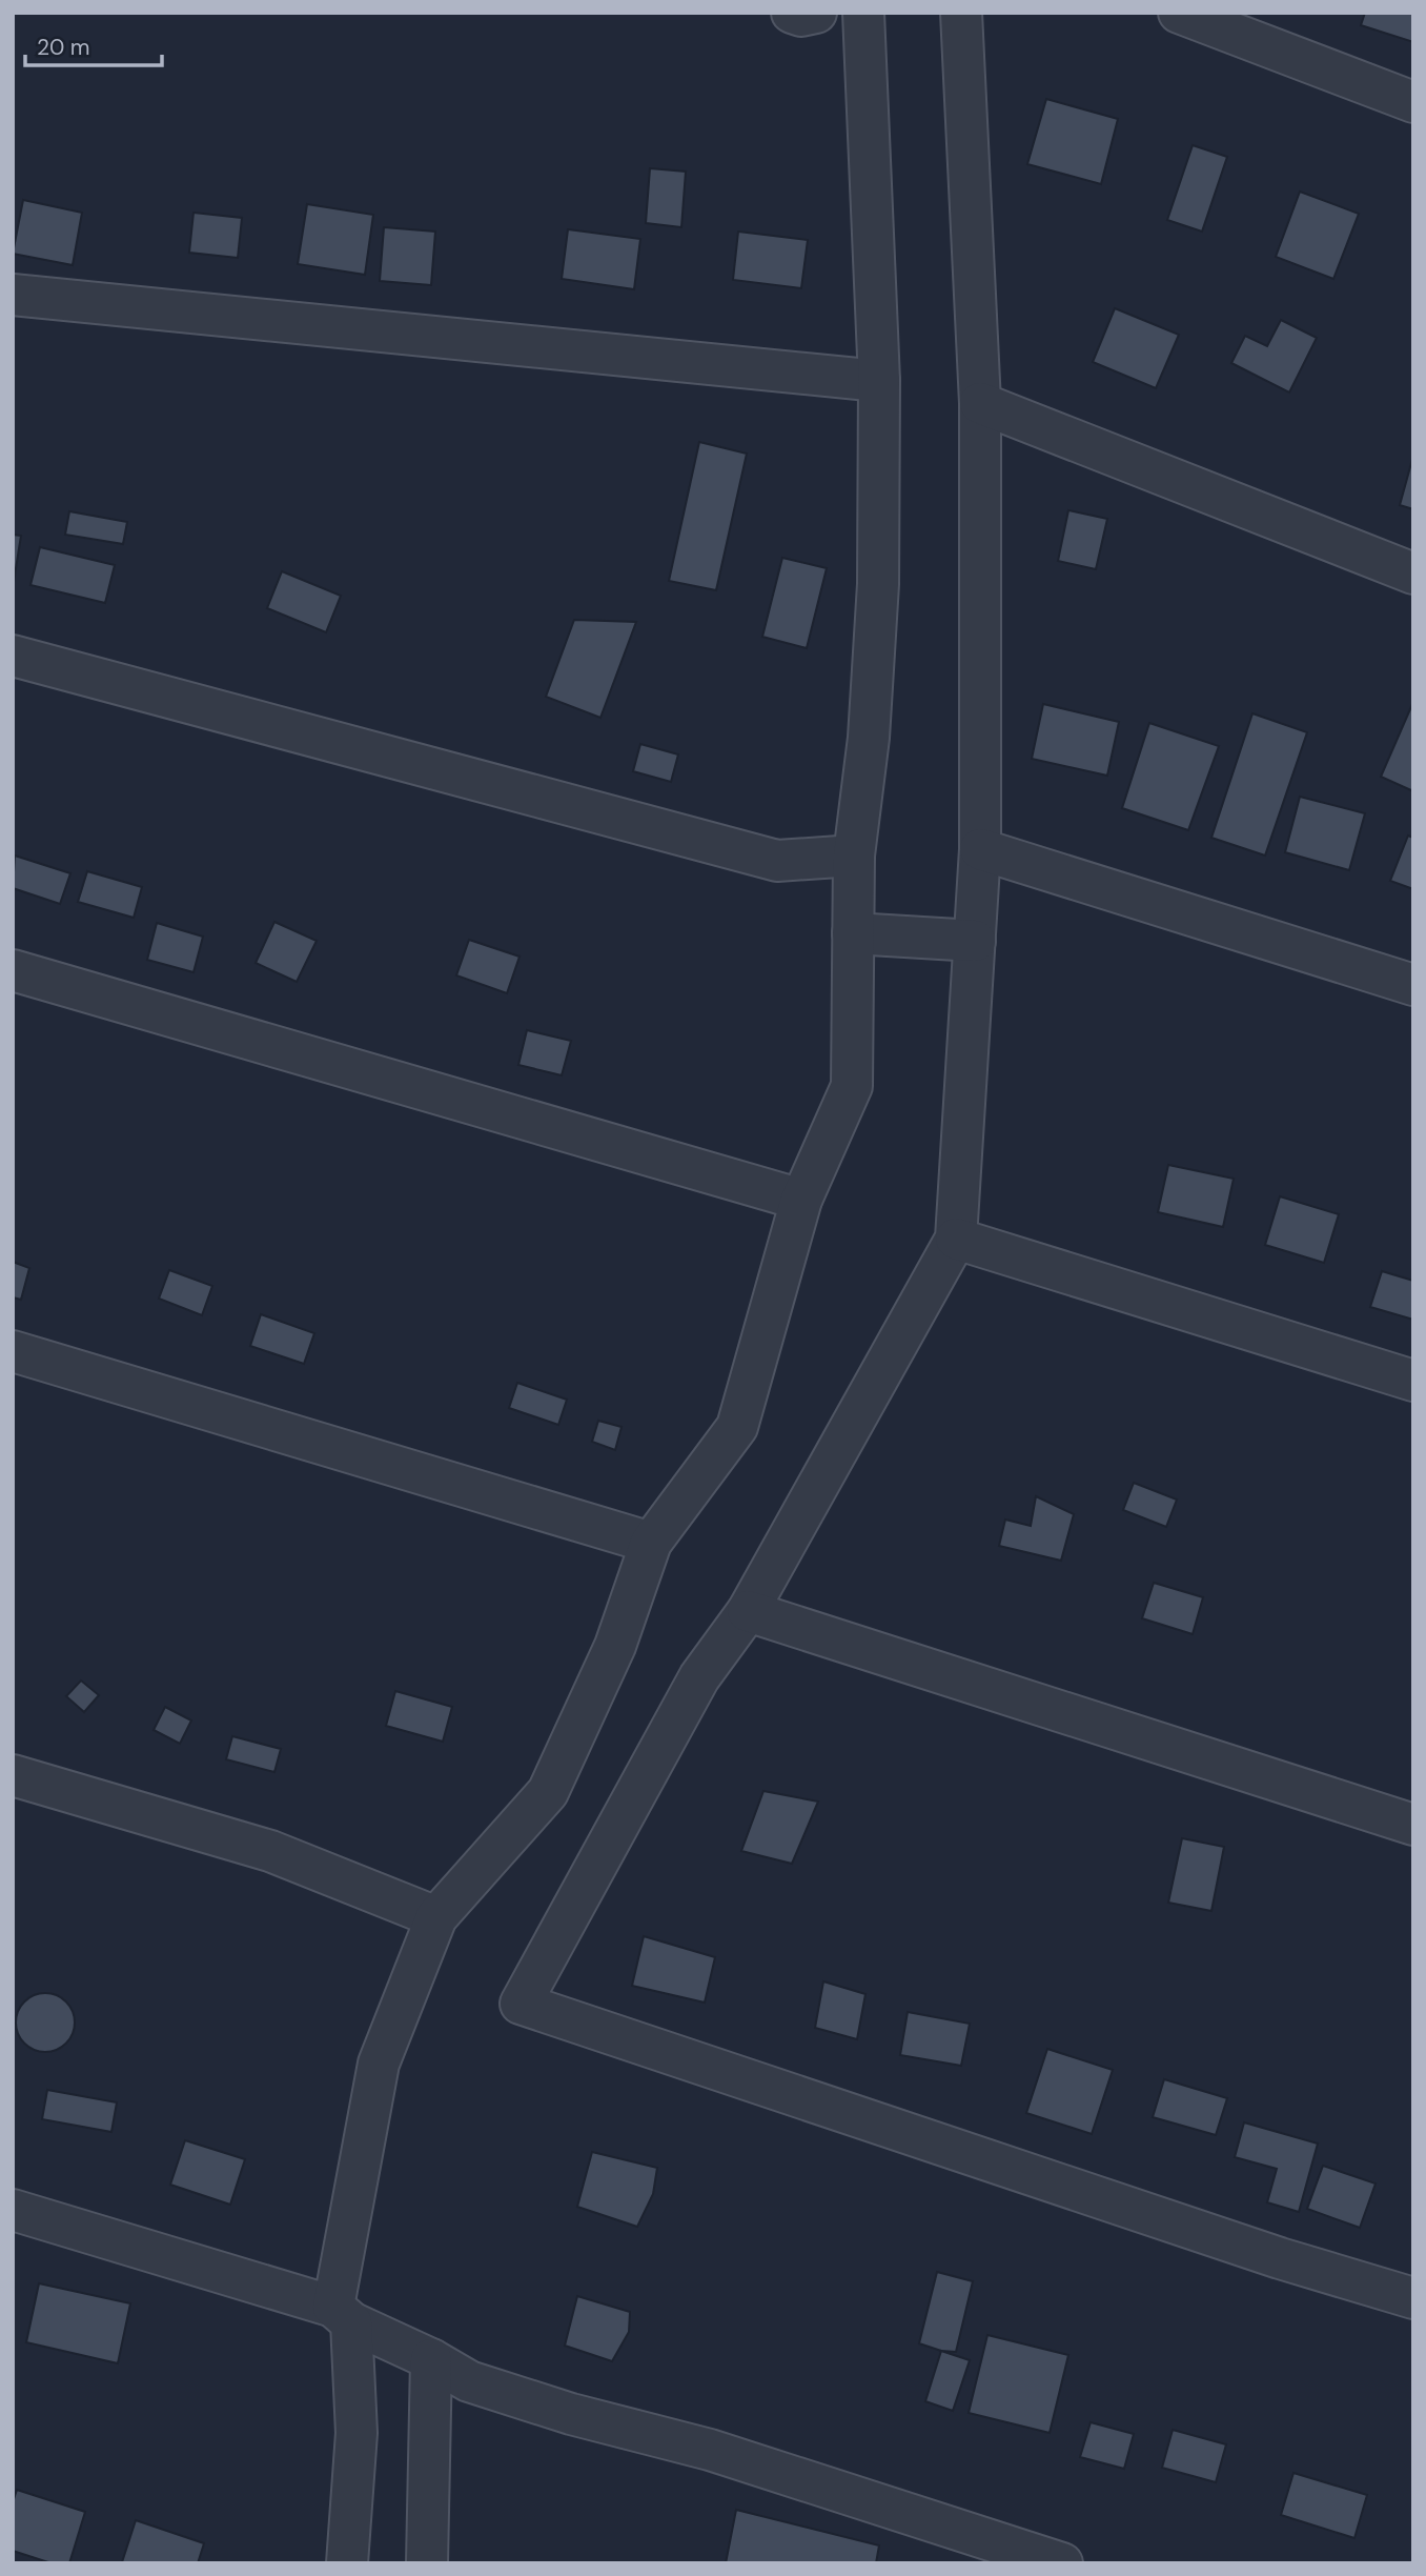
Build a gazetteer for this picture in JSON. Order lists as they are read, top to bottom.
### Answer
{
  "scale_bar": "20 m"
}
